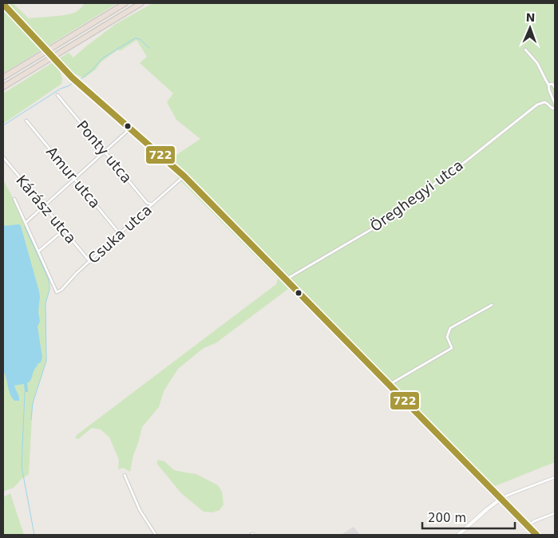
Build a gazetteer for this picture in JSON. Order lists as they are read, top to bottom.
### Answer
{
  "streets": {
    "street": [
      "Ponty utca",
      "Amur utca",
      "Öreghegyi utca",
      "Kárász utca",
      "Csuka utca"
    ]
  },
  "crossings": [
    ["Ponty utca", "Csuka utca"],
    ["Amur utca", "Csuka utca"],
    ["Kárász utca", "Csuka utca"]
  ],
  "lines": ["transit line 722"],
  "scale_bar": "200 m",
  "north": "top"
}
